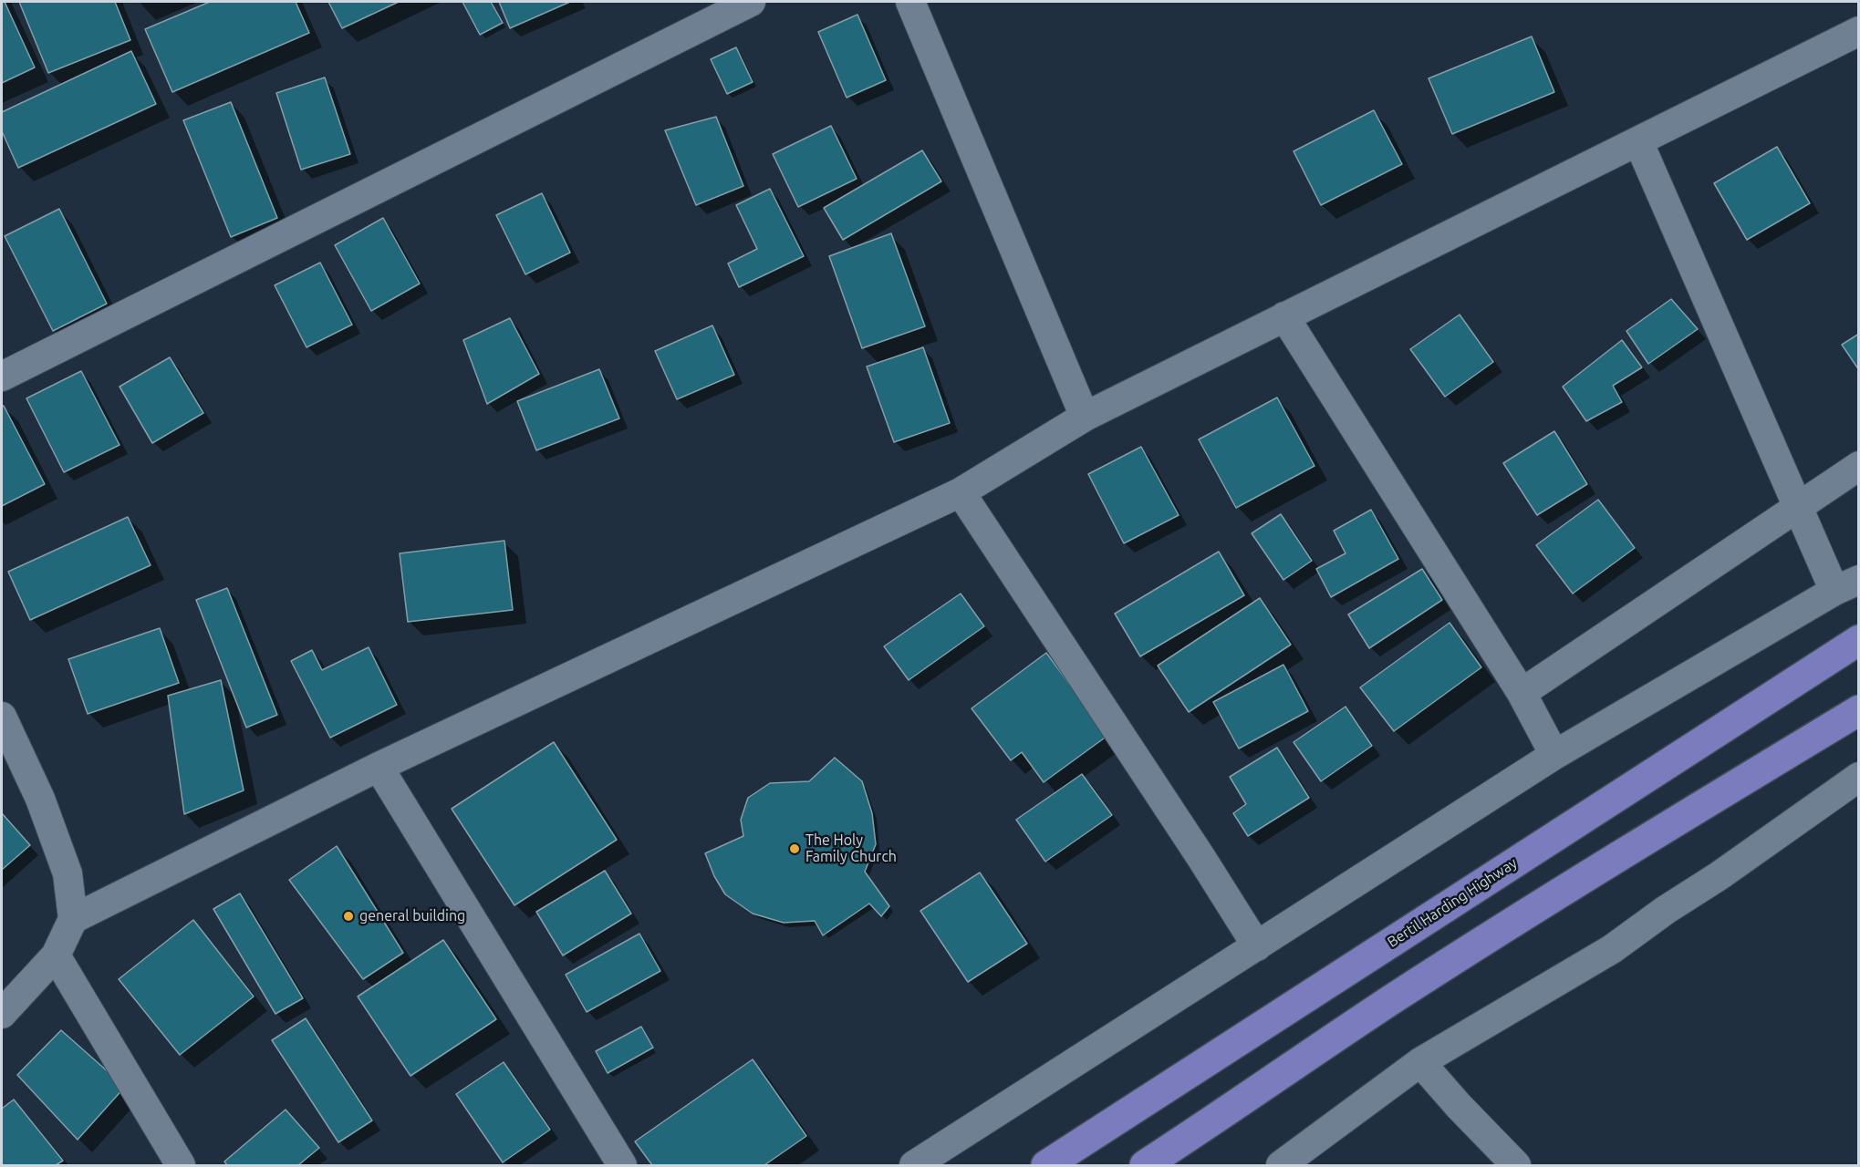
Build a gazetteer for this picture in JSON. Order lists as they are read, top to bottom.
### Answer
{
  "streets": {
    "main road": ["Bertil Harding Highway"]
  },
  "places": ["The Holy Family Church", "general building"]
}
